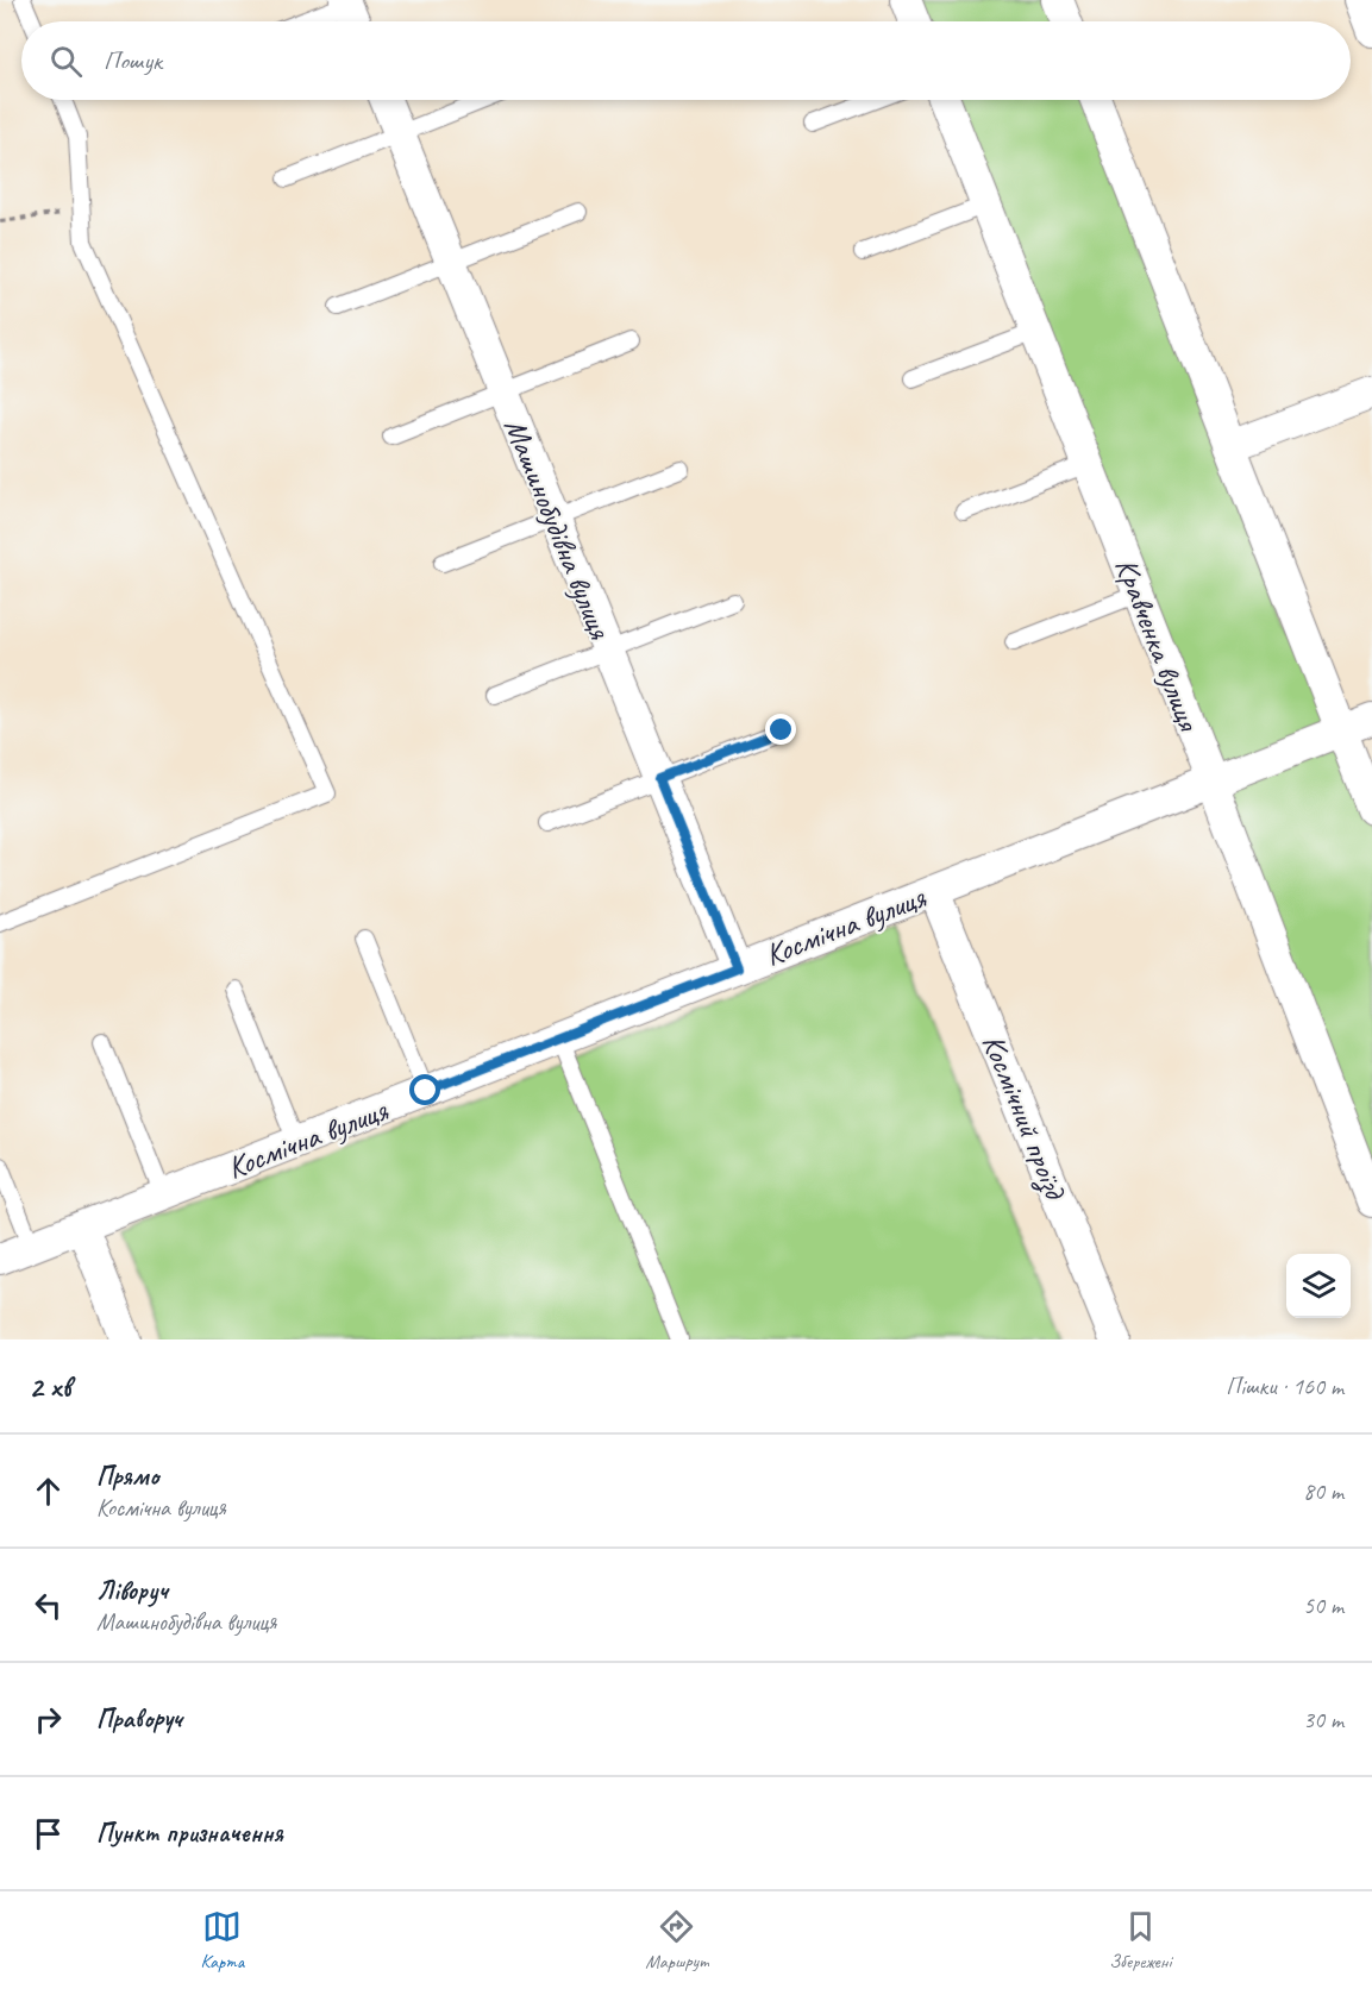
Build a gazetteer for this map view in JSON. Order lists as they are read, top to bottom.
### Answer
{
  "streets": {
    "street": [
      "Машинобудівна вулиця",
      "Кравченка вулиця",
      "Космічна вулиця",
      "Космічний проїзд"
    ]
  },
  "crossings": [
    ["Машинобудівна вулиця", "Космічна вулиця"],
    ["Кравченка вулиця", "Космічна вулиця"],
    ["Космічна вулиця", "Космічний проїзд"]
  ],
  "page": {
    "search": "Пошук",
    "heading": ["2 хв", "Пішки · 160 m"],
    "list": [
      ["Прямо", "Космічна вулиця", "80 m"],
      ["Ліворуч", "Машинобудівна вулиця", "50 m"],
      ["Праворуч", "30 m"],
      "Пункт призначення"
    ],
    "nav": ["Карта", "Маршрут", "Збережені"]
  }
}
